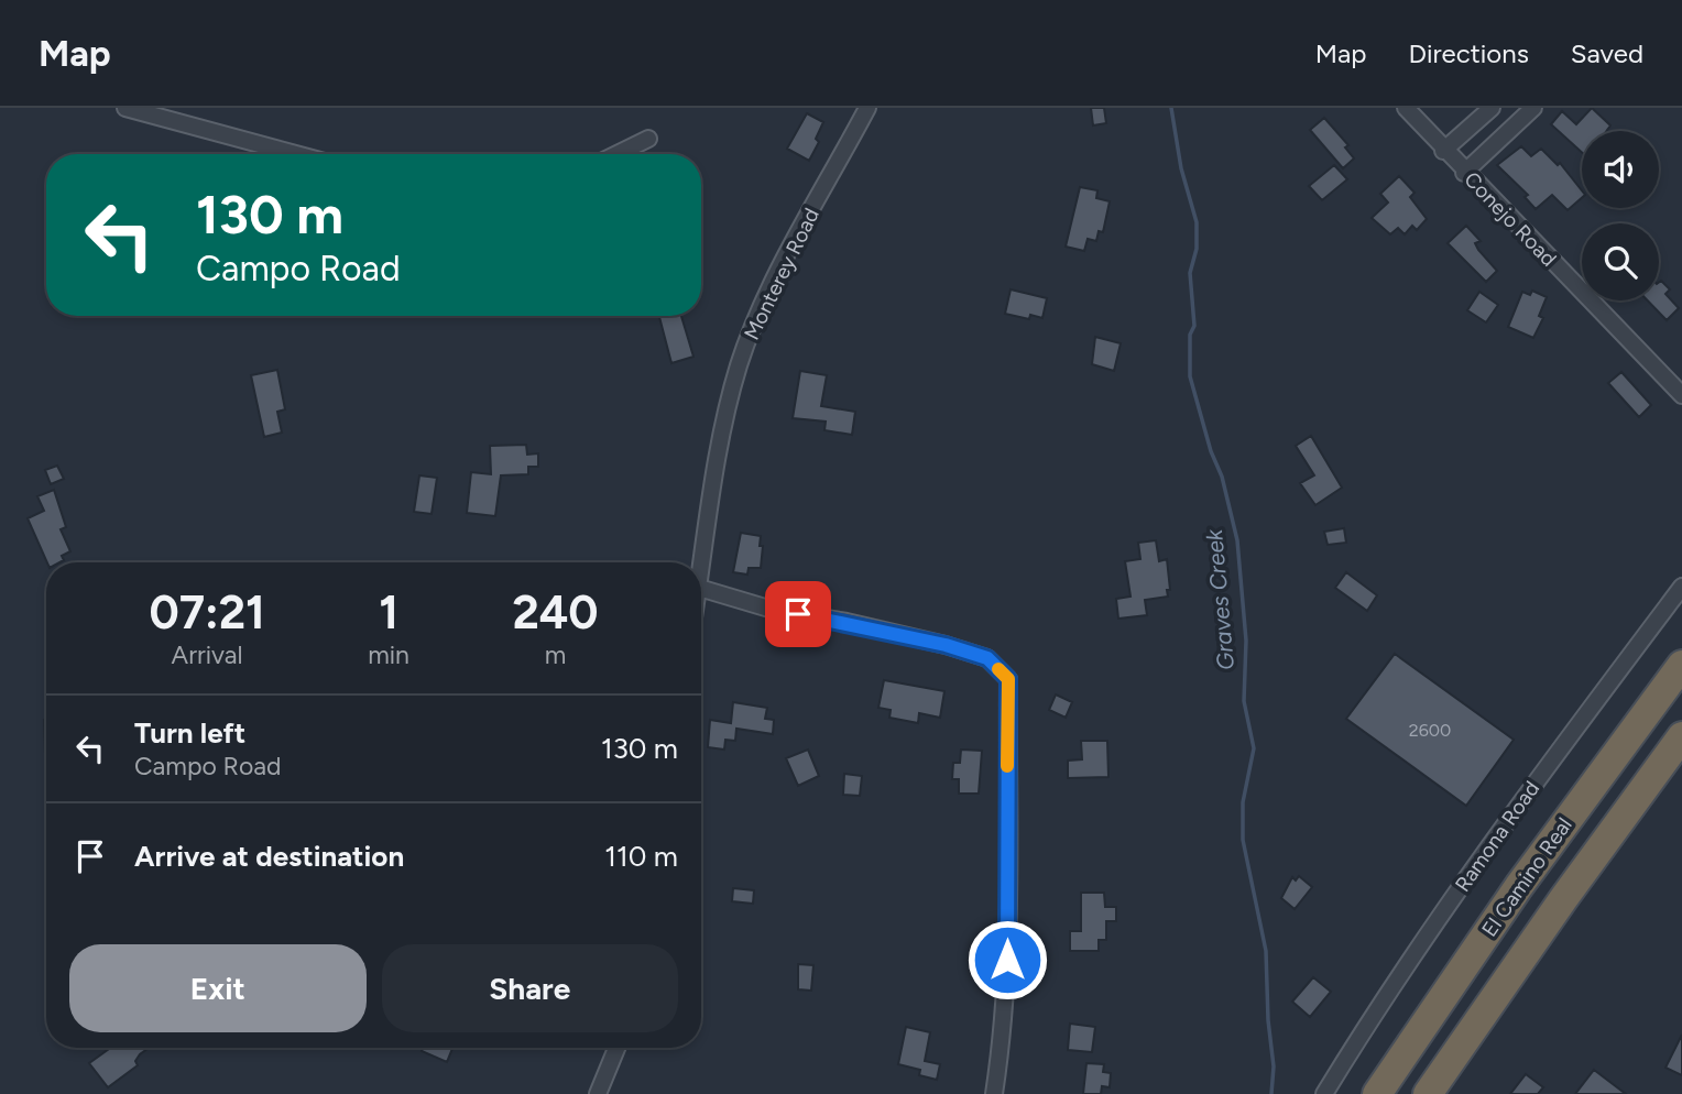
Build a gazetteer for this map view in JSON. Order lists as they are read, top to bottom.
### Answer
{
  "streets": {
    "highway": ["El Camino Real"],
    "street": ["Conejo Road", "Monterey Road", "Ramona Road"]
  },
  "water": ["Graves Creek"],
  "house_numbers": ["2600"],
  "page": {
    "header": "Map",
    "nav": ["Map", "Directions", "Saved"],
    "turn": ["130 m", "Campo Road"],
    "eta": [
      "07:21",
      "Arrival",
      "1",
      "min",
      "240",
      "m"
    ],
    "list": [
      {
        "name": "Turn left",
        "note": "Campo Road",
        "value": "130 m"
      },
      {
        "name": "Arrive at destination",
        "value": "110 m"
      }
    ],
    "buttons": ["Exit", "Share"]
  }
}
